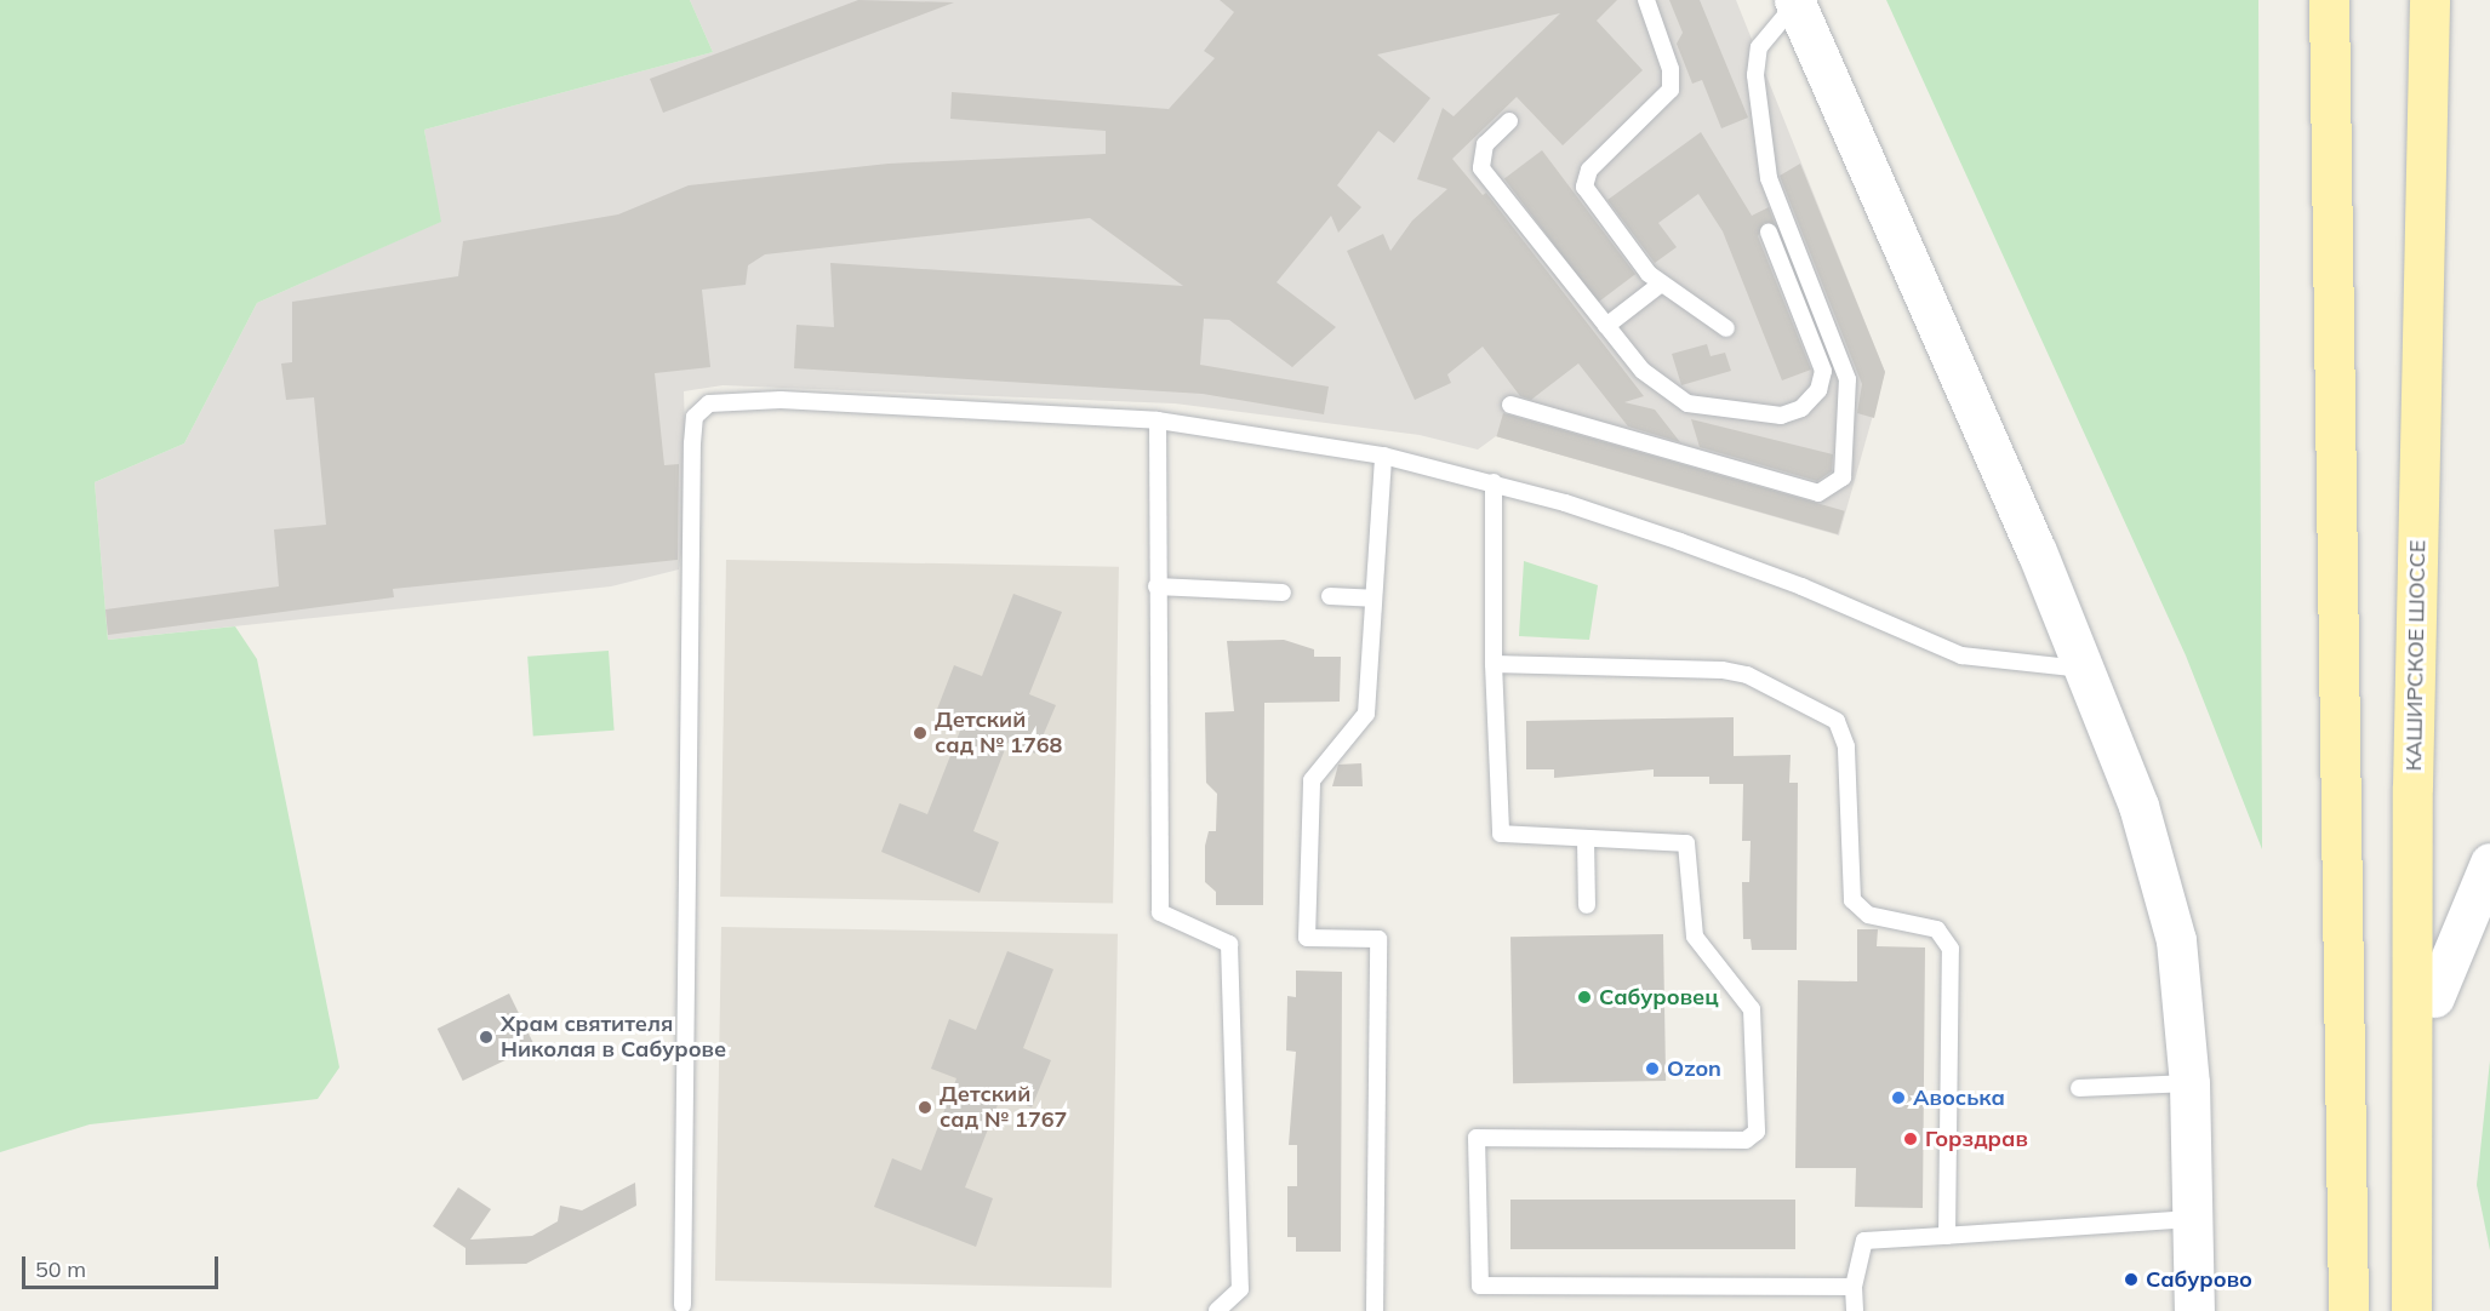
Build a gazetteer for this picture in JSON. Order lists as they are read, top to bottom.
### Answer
{
  "streets": {
    "main road": ["КАШИРСКОЕ ШОССЕ"]
  },
  "places": [
    "Детский сад № 1768",
    "Сабуровец",
    "Храм святителя Николая в Сабурове",
    "Ozon",
    "Авоська",
    "Детский сад № 1767",
    "Горздрав",
    "Сабурово"
  ],
  "scale_bar": "50 m"
}
